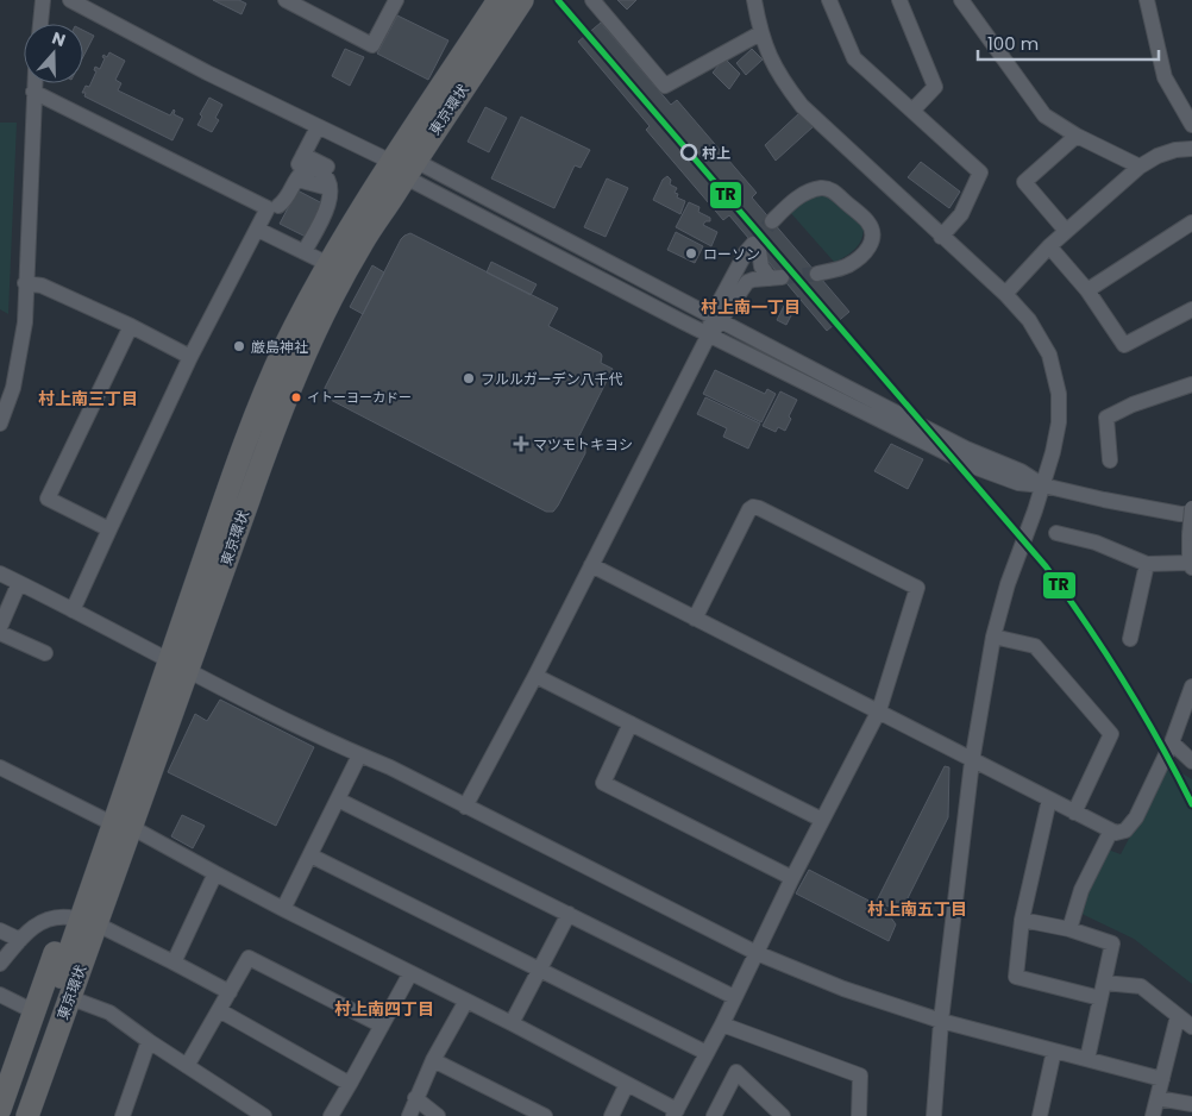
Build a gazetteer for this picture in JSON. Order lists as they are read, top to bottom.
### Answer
{
  "streets": {
    "highway": ["東京環状"]
  },
  "districts": [
    "村上南一丁目",
    "村上南三丁目",
    "村上南五丁目",
    "村上南四丁目"
  ],
  "places": {
    "other": [
      "村上",
      "ローソン",
      "厳島神社",
      "フルルガーデン八千代",
      "イトーヨーカドー"
    ],
    "health": ["マツモトキヨシ"]
  },
  "lines": ["transit line TR"],
  "scale_bar": "100 m",
  "north": "top"
}
